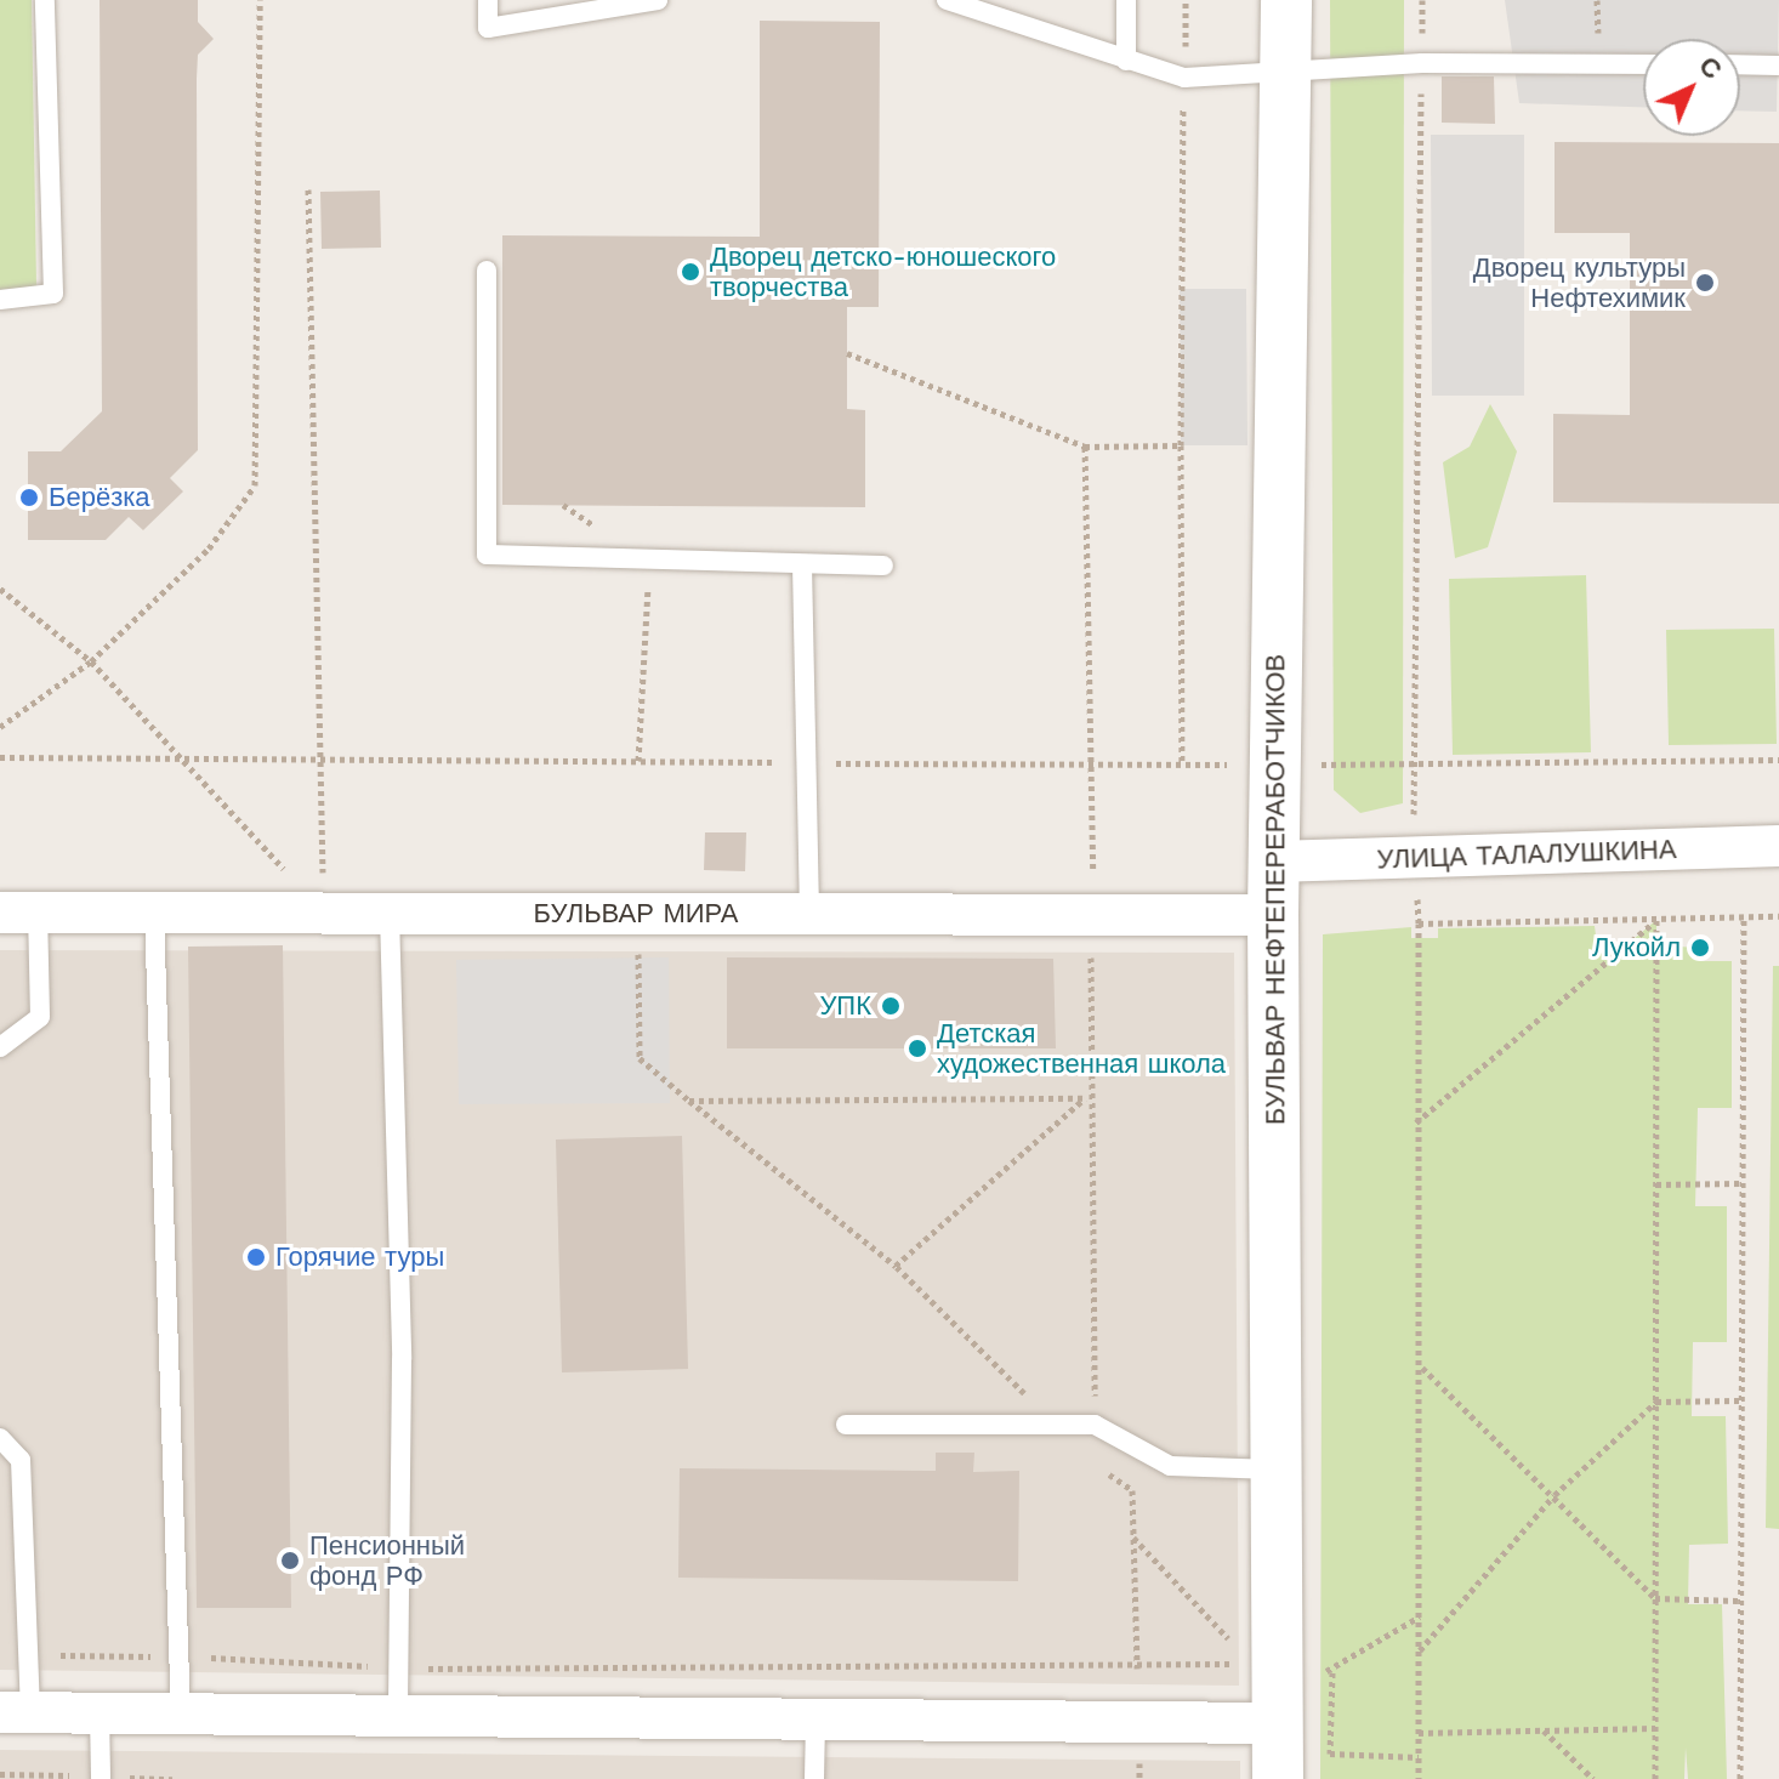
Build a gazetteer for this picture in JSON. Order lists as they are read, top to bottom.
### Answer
{
  "streets": {
    "street": ["УЛИЦА ТАЛАЛУШКИНА", "БУЛЬВАР НЕФТЕПЕРЕРАБОТЧИКОВ", "БУЛЬВАР МИРА"]
  },
  "crossings": [
    ["УЛИЦА ТАЛАЛУШКИНА", "БУЛЬВАР НЕФТЕПЕРЕРАБОТЧИКОВ"],
    ["БУЛЬВАР НЕФТЕПЕРЕРАБОТЧИКОВ", "БУЛЬВАР МИРА"]
  ],
  "places": [
    "Дворец детско-юношеского творчества",
    "Дворец культуры Нефтехимик",
    "Берёзка",
    "Лукойл",
    "УПК",
    "Детская художественная школа",
    "Горячие туры",
    "Пенсионный фонд РФ"
  ],
  "north": "top right"
}
